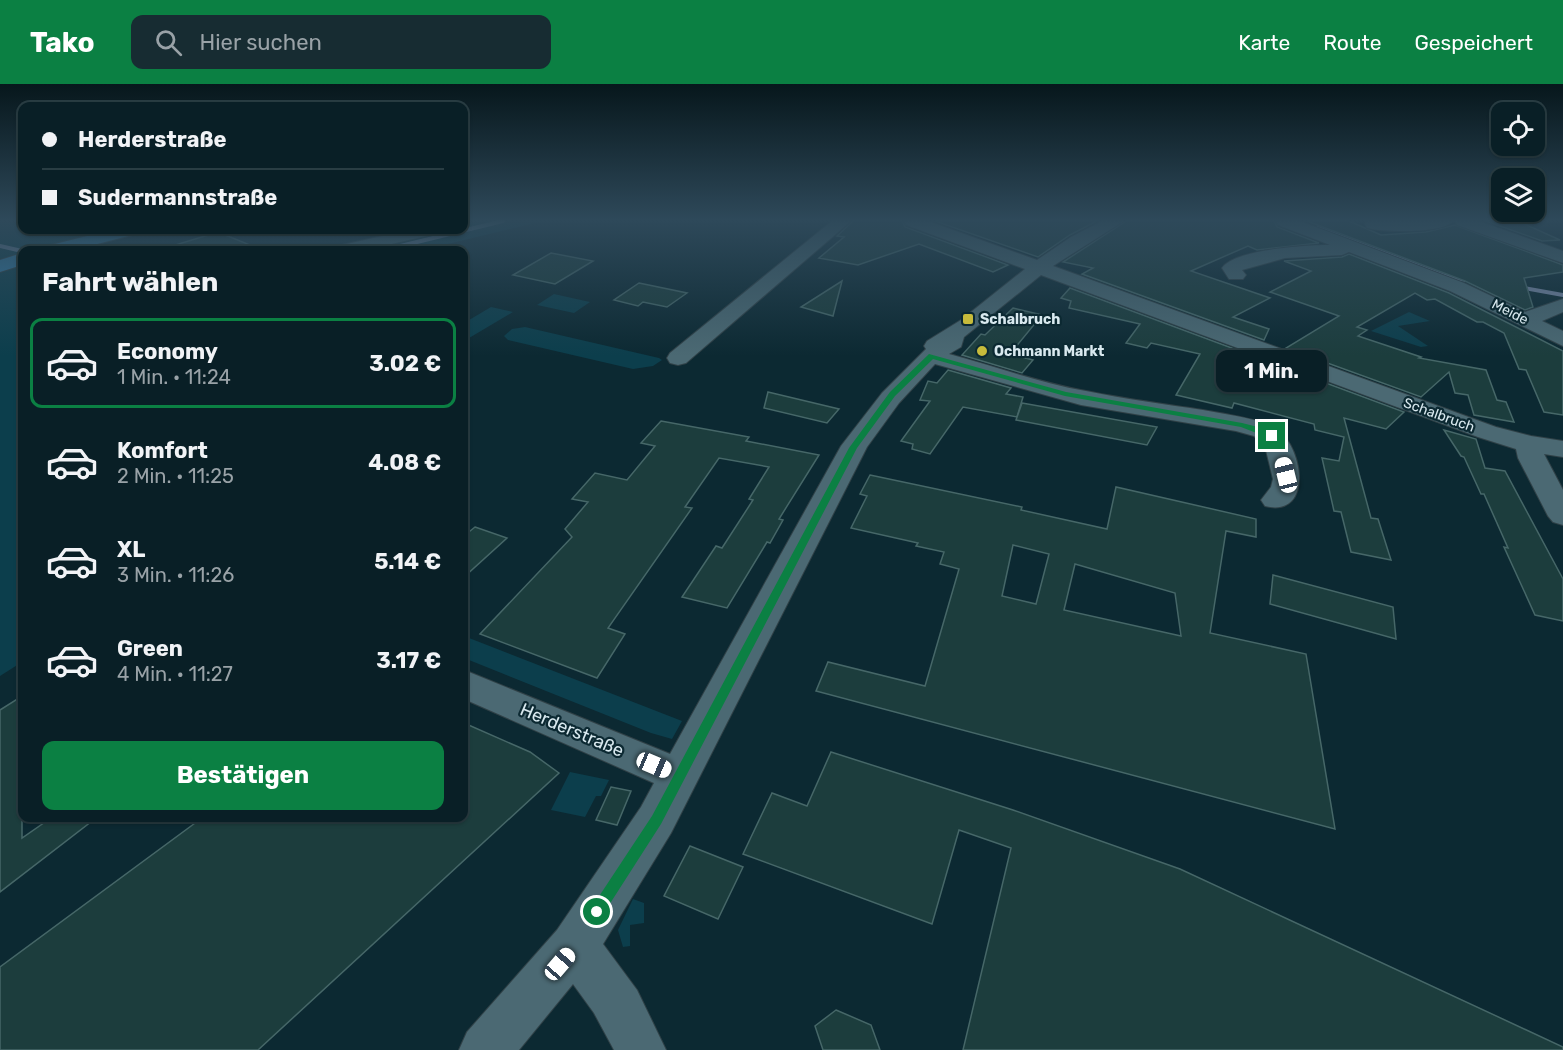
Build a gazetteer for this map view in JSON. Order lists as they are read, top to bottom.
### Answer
{
  "streets": {
    "street": ["Meide", "Schalbruch", "Herderstraße"]
  },
  "places": {
    "transit": ["Schalbruch"],
    "other": ["Ochmann Markt"]
  },
  "page": {
    "header": "Tako",
    "search": "Hier suchen",
    "nav": ["Karte", "Route", "Gespeichert"],
    "banner": ["Herderstraße", "Sudermannstraße"],
    "heading": "Fahrt wählen",
    "list": [
      {
        "name": "Economy",
        "note": "1 Min. · 11:24",
        "value": "3.02 €"
      },
      {
        "name": "Komfort",
        "note": "2 Min. · 11:25",
        "value": "4.08 €"
      },
      {
        "name": "XL",
        "note": "3 Min. · 11:26",
        "value": "5.14 €"
      },
      {
        "name": "Green",
        "note": "4 Min. · 11:27",
        "value": "3.17 €"
      }
    ],
    "bubble": "1 Min.",
    "buttons": "Bestätigen"
  }
}
